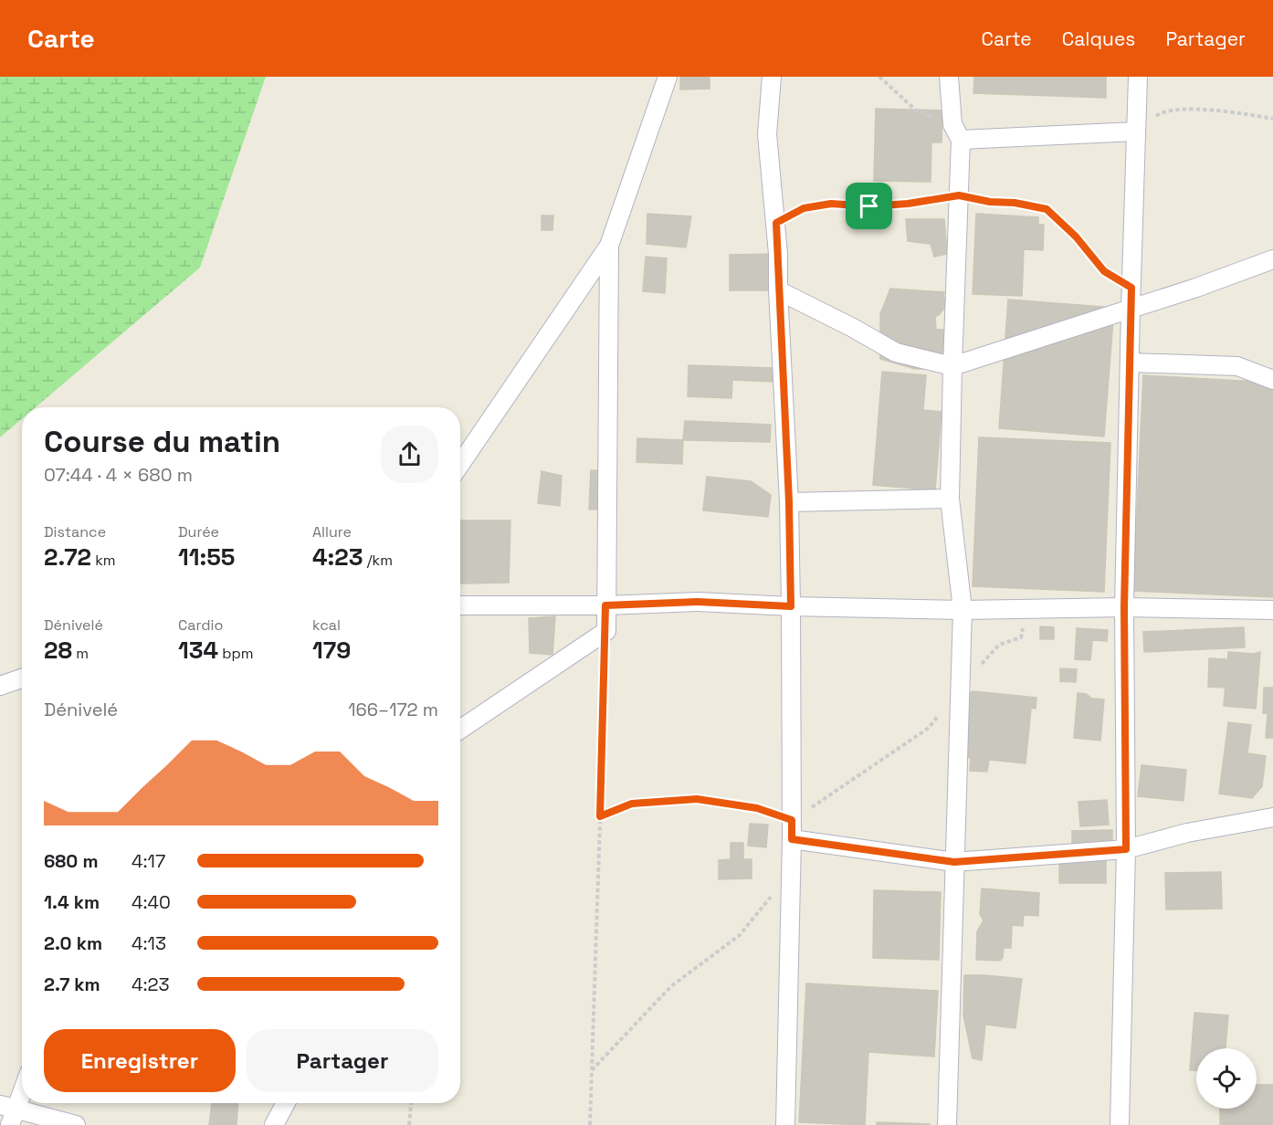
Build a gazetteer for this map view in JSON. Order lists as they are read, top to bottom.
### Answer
{
  "page": {
    "header": "Carte",
    "nav": ["Carte", "Calques", "Partager"],
    "heading": ["Course du matin", "07:44 · 4 × 680 m"],
    "stats": [
      ["Distance", "2.72 km"],
      ["Durée", "11:55"],
      ["Allure", "4:23 /km"],
      ["Dénivelé", "28 m"],
      ["Cardio", "134 bpm"],
      ["kcal", "179"]
    ],
    "chart": ["Dénivelé", "166–172 m"],
    "list": [
      {
        "name": "680 m",
        "note": "4:17"
      },
      {
        "name": "1.4 km",
        "note": "4:40"
      },
      {
        "name": "2.0 km",
        "note": "4:13"
      },
      {
        "name": "2.7 km",
        "note": "4:23"
      }
    ],
    "buttons": ["Enregistrer", "Partager"]
  }
}
